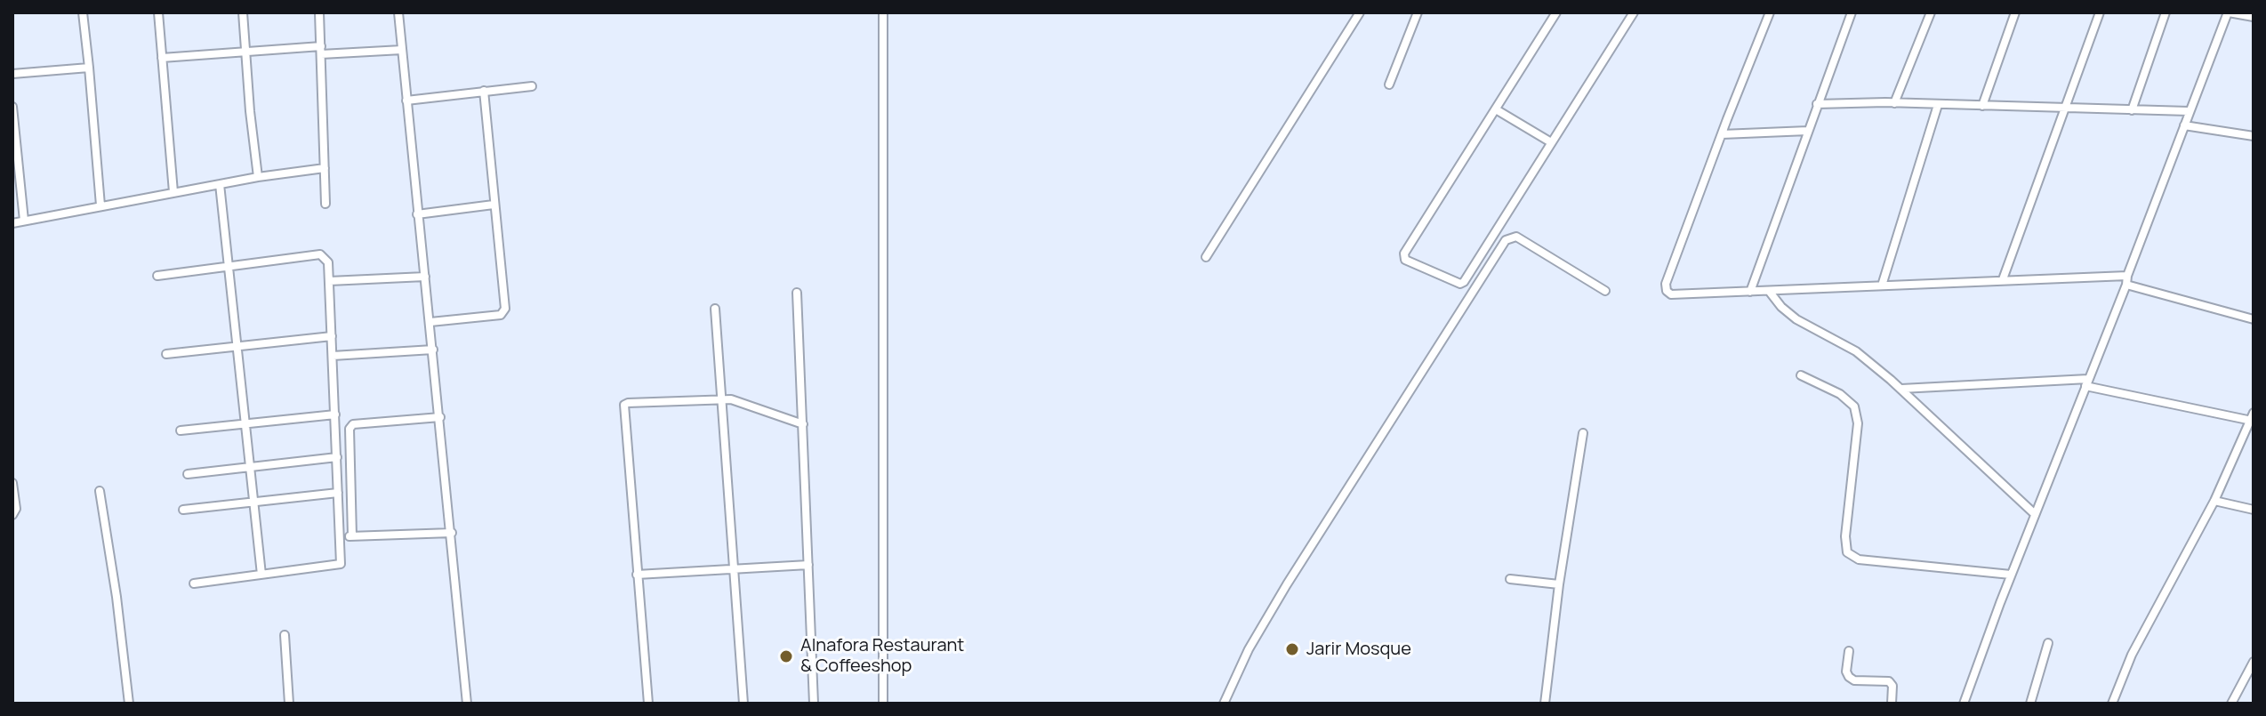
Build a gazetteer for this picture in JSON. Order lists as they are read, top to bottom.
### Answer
{
  "places": ["Jarir Mosque", "Alnafora Restaurant & Coffeeshop"]
}
